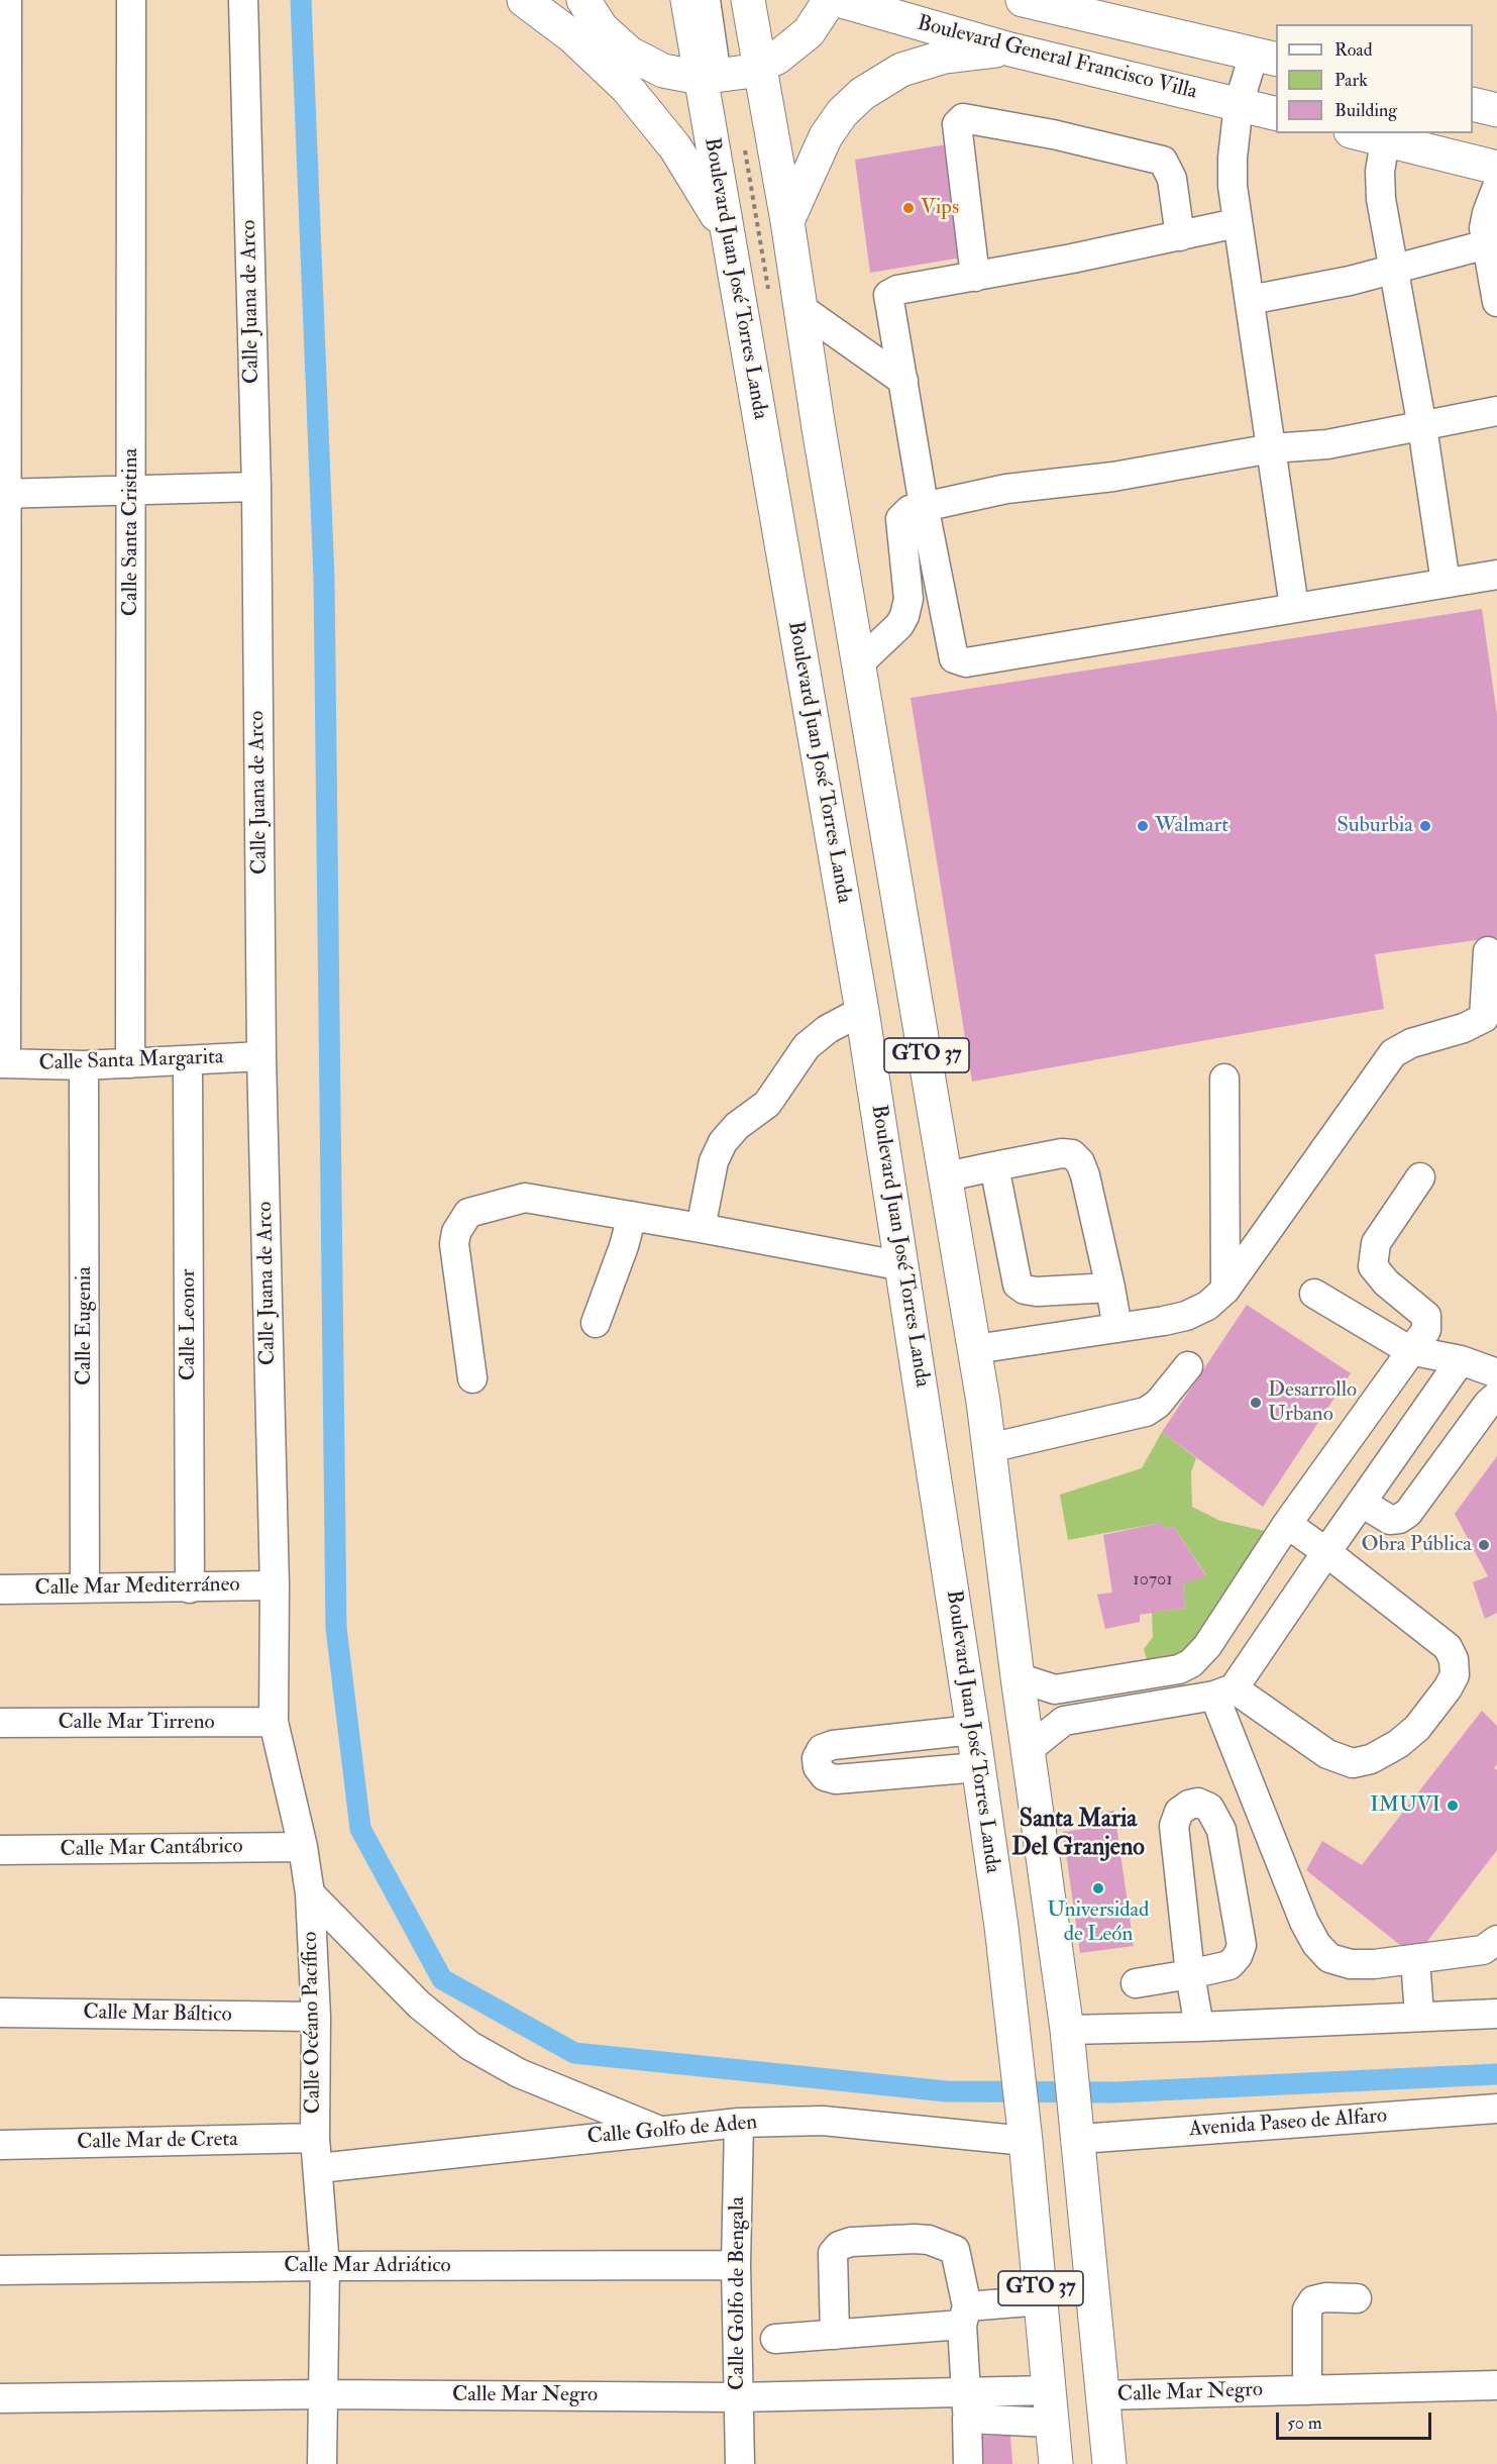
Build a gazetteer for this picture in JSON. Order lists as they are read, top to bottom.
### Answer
{
  "streets": {
    "main road": ["Boulevard General Francisco Villa", "Boulevard Juan José Torres Landa", "GTO 37"],
    "street": [
      "Calle Juana de Arco",
      "Calle Santa Cristina",
      "Calle Santa Margarita",
      "Calle Leonor",
      "Calle Eugenia",
      "Calle Mar Mediterráneo",
      "Calle Mar Tirreno",
      "Calle Mar Cantábrico",
      "Calle Mar Báltico",
      "Calle Océano Pacífico",
      "Avenida Paseo de Alfaro",
      "Calle Golfo de Aden",
      "Calle Mar de Creta",
      "Calle Mar Adriático",
      "Calle Golfo de Bengala",
      "Calle Mar Negro"
    ]
  },
  "crossings": [
    ["Boulevard Juan José Torres Landa", "Calle Golfo de Aden"],
    ["Boulevard Juan José Torres Landa", "Calle Mar Negro"],
    ["Calle Juana de Arco", "Calle Santa Margarita"],
    ["Calle Juana de Arco", "Calle Mar Mediterráneo"],
    ["Calle Juana de Arco", "Calle Océano Pacífico"],
    ["Calle Santa Cristina", "Calle Santa Margarita"],
    ["GTO 37", "Avenida Paseo de Alfaro"],
    ["GTO 37", "Calle Mar Negro"],
    ["Calle Santa Margarita", "Calle Leonor"],
    ["Calle Santa Margarita", "Calle Eugenia"],
    ["Calle Leonor", "Calle Mar Mediterráneo"],
    ["Calle Eugenia", "Calle Mar Mediterráneo"],
    ["Calle Mar Mediterráneo", "Calle Océano Pacífico"],
    ["Calle Mar Tirreno", "Calle Océano Pacífico"],
    ["Calle Mar Cantábrico", "Calle Océano Pacífico"],
    ["Calle Mar Báltico", "Calle Océano Pacífico"],
    ["Calle Océano Pacífico", "Calle Golfo de Aden"],
    ["Calle Océano Pacífico", "Calle Mar de Creta"],
    ["Calle Océano Pacífico", "Calle Mar Adriático"],
    ["Calle Océano Pacífico", "Calle Mar Negro"],
    ["Calle Golfo de Aden", "Calle Golfo de Bengala"],
    ["Calle Mar Adriático", "Calle Golfo de Bengala"],
    ["Calle Golfo de Bengala", "Calle Mar Negro"]
  ],
  "districts": ["Santa Maria Del Granjeno"],
  "places": [
    "Vips",
    "Walmart",
    "Suburbia",
    "Desarrollo Urbano",
    "Obra Pública",
    "IMUVI",
    "Universidad de León"
  ],
  "house_numbers": ["10701"],
  "legend": ["Road", "Park", "Building"],
  "scale_bar": "50 m"
}
